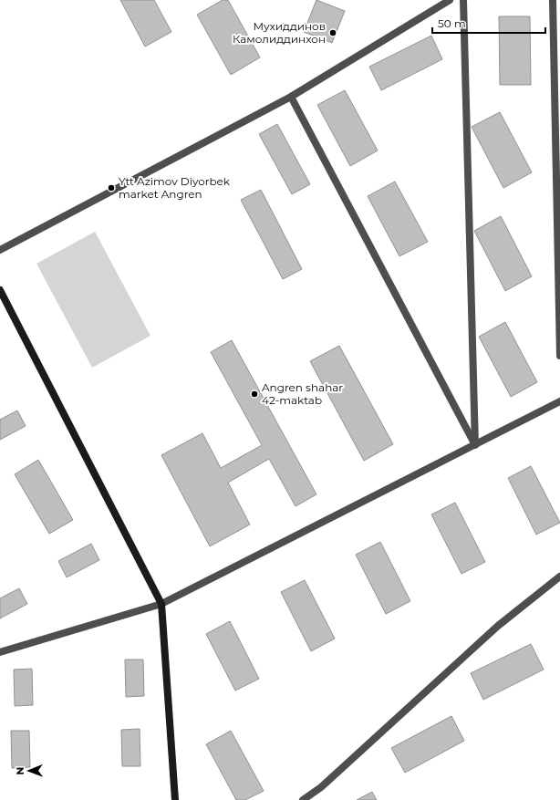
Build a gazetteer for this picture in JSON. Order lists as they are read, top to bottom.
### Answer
{
  "places": ["Мухиддинов Камолиддинхон", "Ytt Azimov Diyorbek market Angren", "Angren shahar 42-maktab"],
  "scale_bar": "50 m",
  "north": "left"
}
